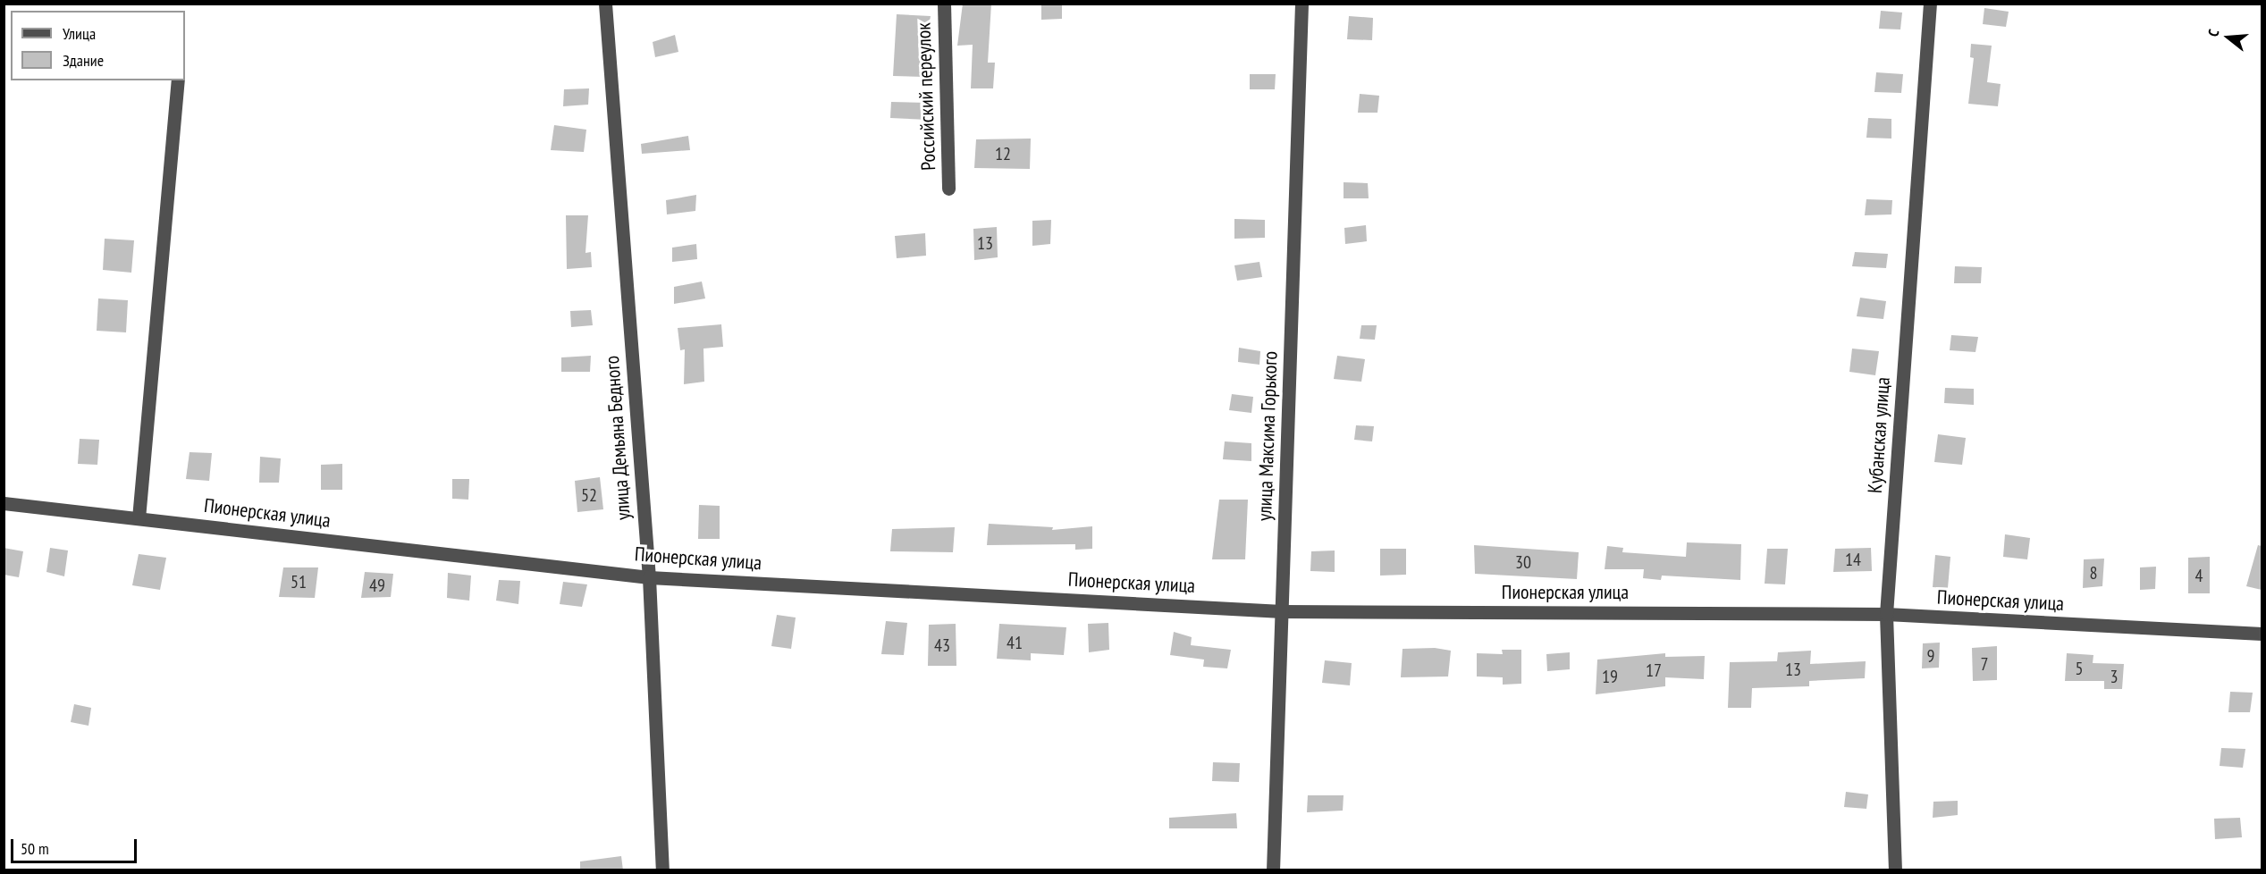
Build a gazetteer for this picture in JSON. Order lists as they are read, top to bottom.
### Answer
{
  "streets": {
    "street": [
      "Российский переулок",
      "Кубанская улица",
      "улица Максима Горького",
      "улица Демьяна Бедного",
      "Пионерская улица"
    ]
  },
  "crossings": [
    ["Кубанская улица", "Пионерская улица"],
    ["улица Максима Горького", "Пионерская улица"],
    ["улица Демьяна Бедного", "Пионерская улица"]
  ],
  "house_numbers": [
    "12",
    "13",
    "52",
    "14",
    "30",
    "8",
    "4",
    "51",
    "49",
    "41",
    "43",
    "9",
    "7",
    "5",
    "13",
    "17",
    "19",
    "3"
  ],
  "legend": ["Улица", "Здание"],
  "scale_bar": "50 m",
  "north": "left"
}
